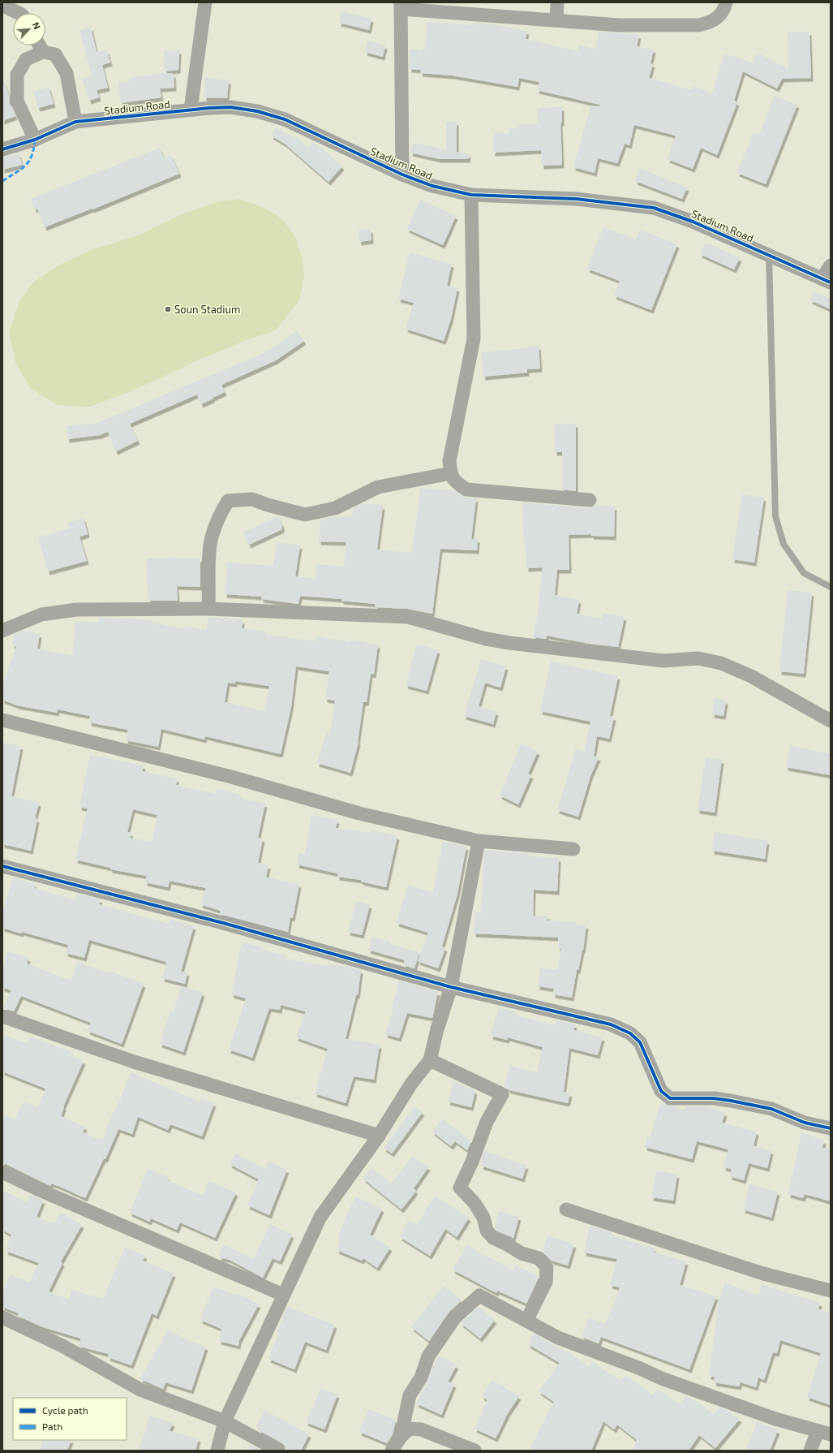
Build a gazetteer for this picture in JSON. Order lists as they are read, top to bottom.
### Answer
{
  "streets": {
    "street": ["Stadium Road"]
  },
  "places": ["Soun Stadium"],
  "legend": ["Cycle path", "Path"],
  "north": "top right"
}
